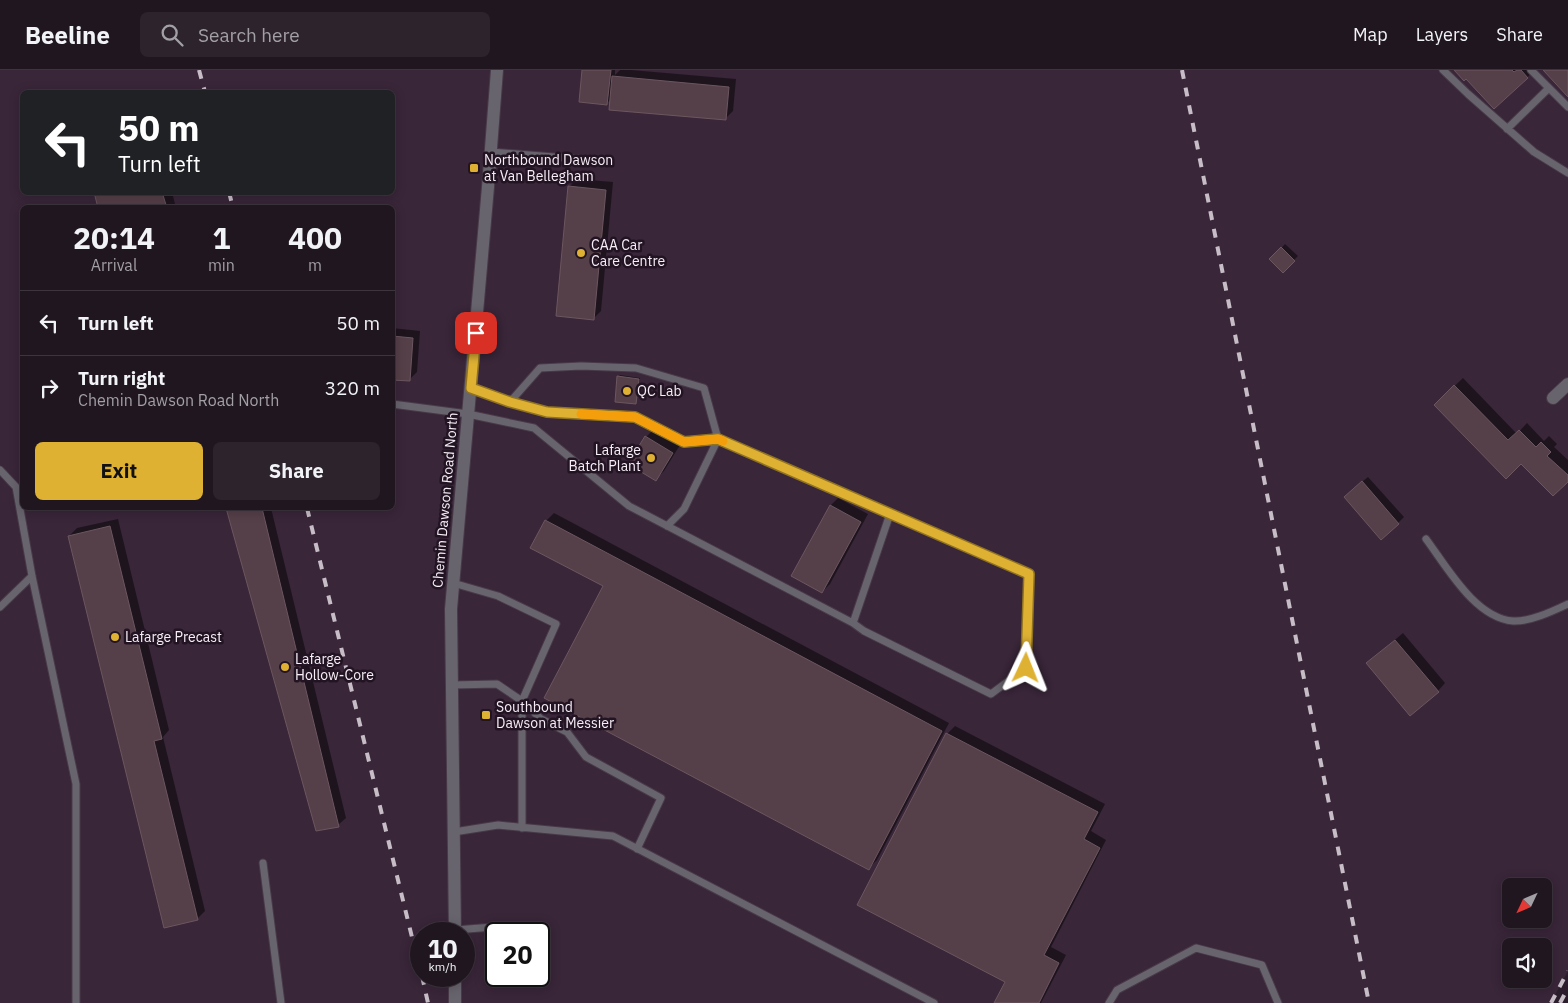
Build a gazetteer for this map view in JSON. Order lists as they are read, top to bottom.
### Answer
{
  "streets": {
    "street": ["Chemin Dawson Road North"]
  },
  "places": {
    "transit": ["Northbound Dawson at Van Bellegham", "Southbound Dawson at Messier"],
    "other": [
      "CAA Car Care Centre",
      "QC Lab",
      "Lafarge Batch Plant",
      "Lafarge Precast",
      "Lafarge Hollow-Core"
    ]
  },
  "north": "bottom left",
  "page": {
    "header": "Beeline",
    "search": "Search here",
    "nav": ["Map", "Layers", "Share"],
    "turn": ["50 m", "Turn left"],
    "eta": [
      "20:14",
      "Arrival",
      "1",
      "min",
      "400",
      "m"
    ],
    "list": [
      {
        "name": "Turn left",
        "value": "50 m"
      },
      {
        "name": "Turn right",
        "note": "Chemin Dawson Road North",
        "value": "320 m"
      }
    ],
    "buttons": ["Exit", "Share"],
    "speed": "10 km/h",
    "limit": "20"
  }
}
